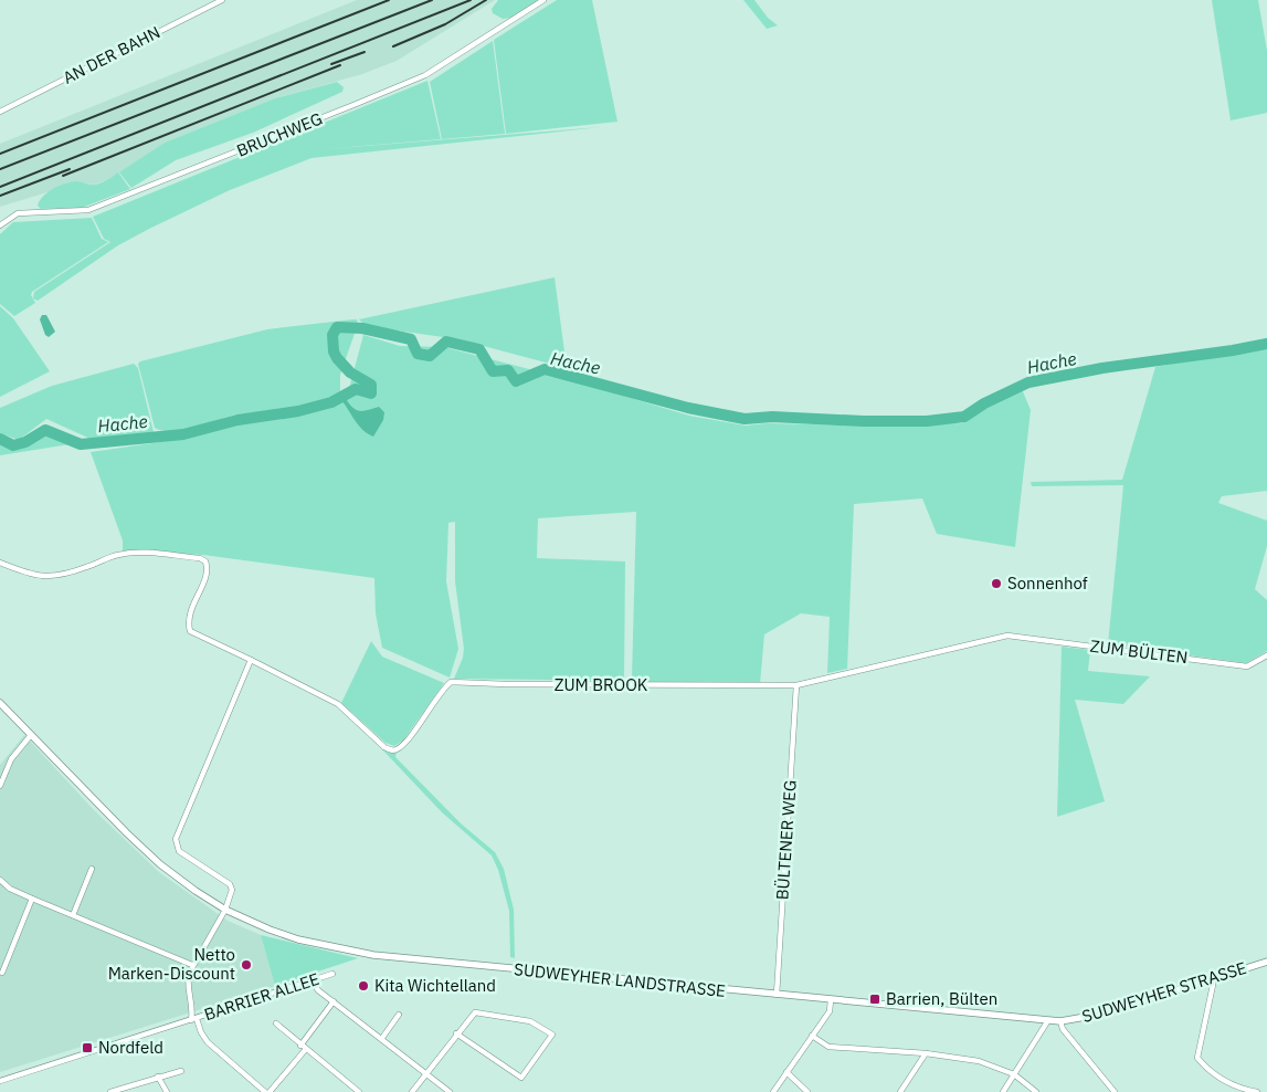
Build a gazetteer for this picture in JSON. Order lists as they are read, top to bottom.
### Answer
{
  "streets": {
    "main road": ["SUDWEYHER LANDSTRASSE", "SUDWEYHER STRASSE"],
    "street": [
      "AN DER BAHN",
      "BRUCHWEG",
      "ZUM BÜLTEN",
      "ZUM BROOK",
      "BÜLTENER WEG",
      "BARRIER ALLEE"
    ]
  },
  "crossings": [
    ["ZUM BÜLTEN", "ZUM BROOK"],
    ["ZUM BROOK", "BÜLTENER WEG"],
    ["BÜLTENER WEG", "SUDWEYHER LANDSTRASSE"],
    ["SUDWEYHER LANDSTRASSE", "SUDWEYHER STRASSE"]
  ],
  "water": ["Hache"],
  "places": {
    "other": ["Sonnenhof", "Netto Marken-Discount", "Kita Wichtelland"],
    "transit": ["Barrien, Bülten", "Nordfeld"]
  }
}
